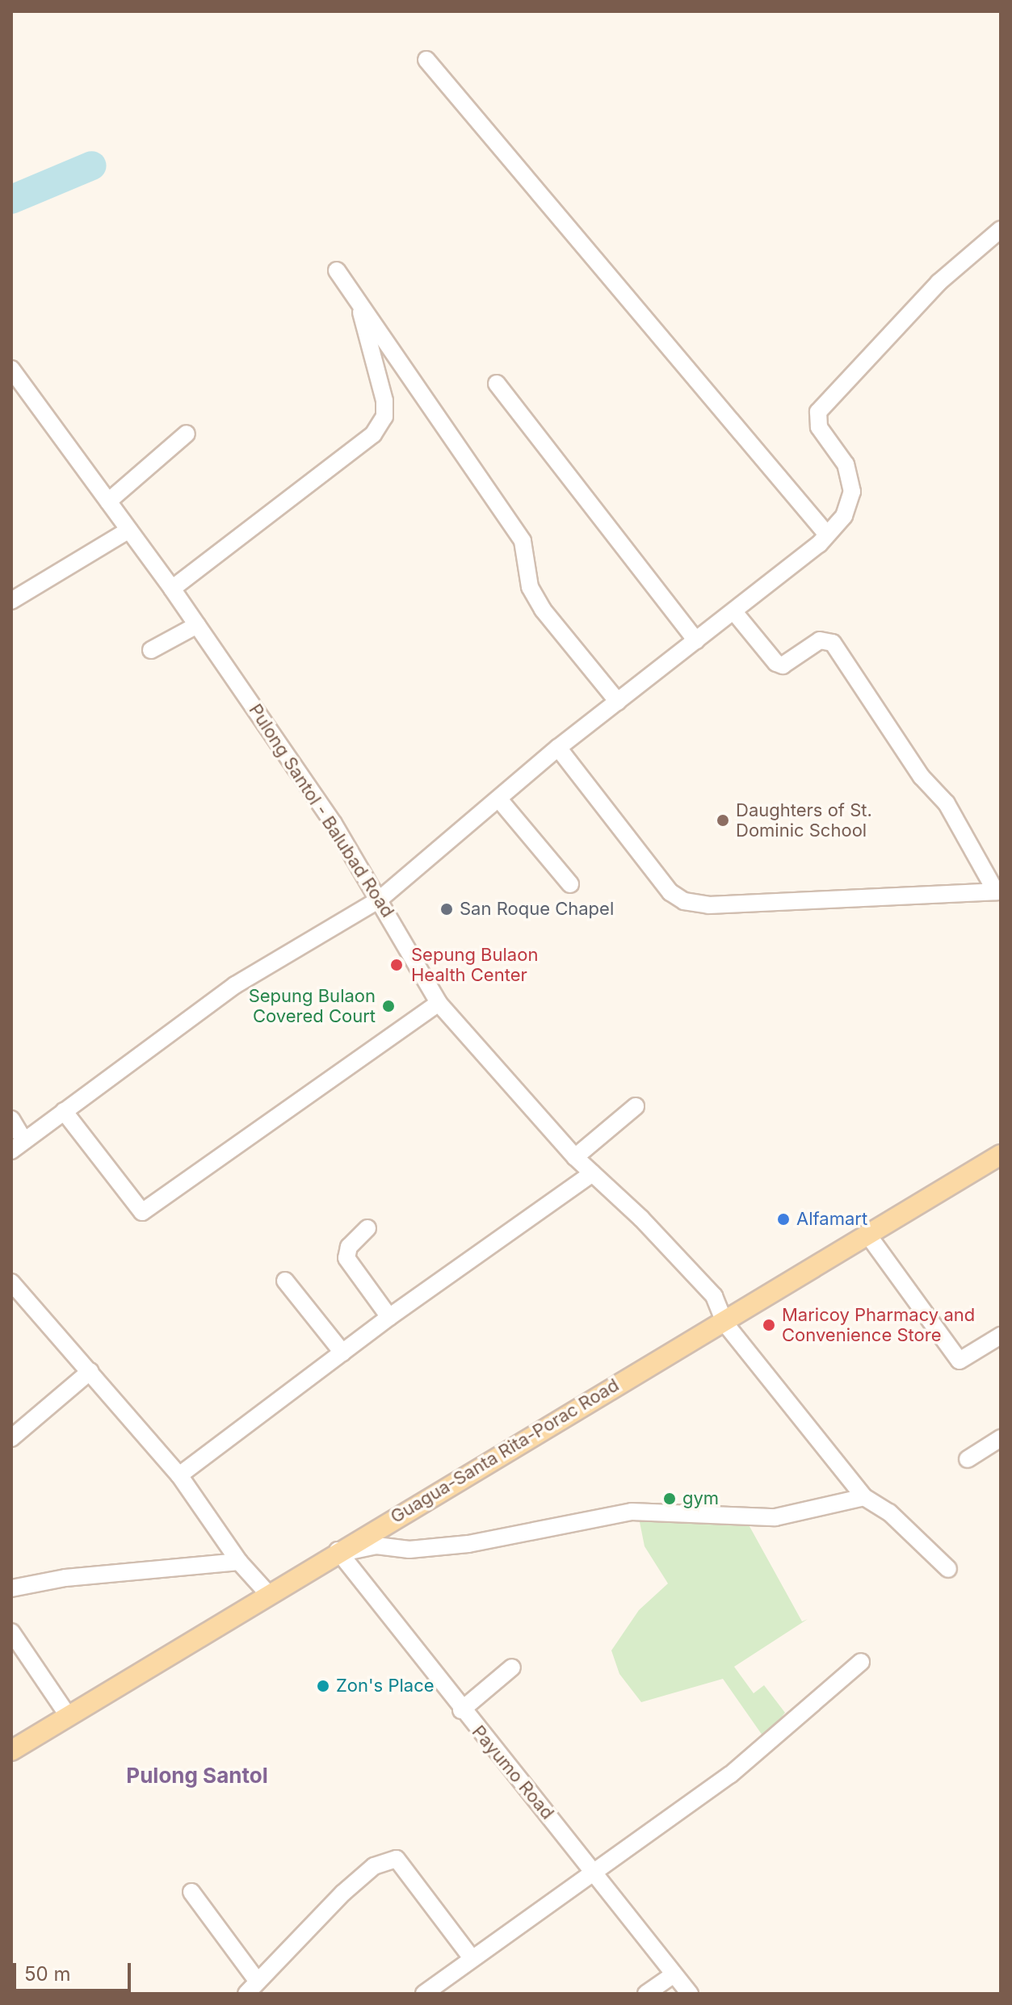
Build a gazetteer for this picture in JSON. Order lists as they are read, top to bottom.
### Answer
{
  "streets": {
    "main road": ["Guagua-Santa Rita-Porac Road"],
    "street": ["Pulong Santol - Balubad Road", "Payumo Road"]
  },
  "crossings": [
    ["Pulong Santol - Balubad Road", "Guagua-Santa Rita-Porac Road"],
    ["Guagua-Santa Rita-Porac Road", "Payumo Road"]
  ],
  "districts": ["Pulong Santol"],
  "places": [
    "Daughters of St. Dominic School",
    "San Roque Chapel",
    "Sepung Bulaon Health Center",
    "Sepung Bulaon Covered Court",
    "Alfamart",
    "Maricoy Pharmacy and Convenience Store",
    "gym",
    "Zon's Place"
  ],
  "scale_bar": "50 m"
}
